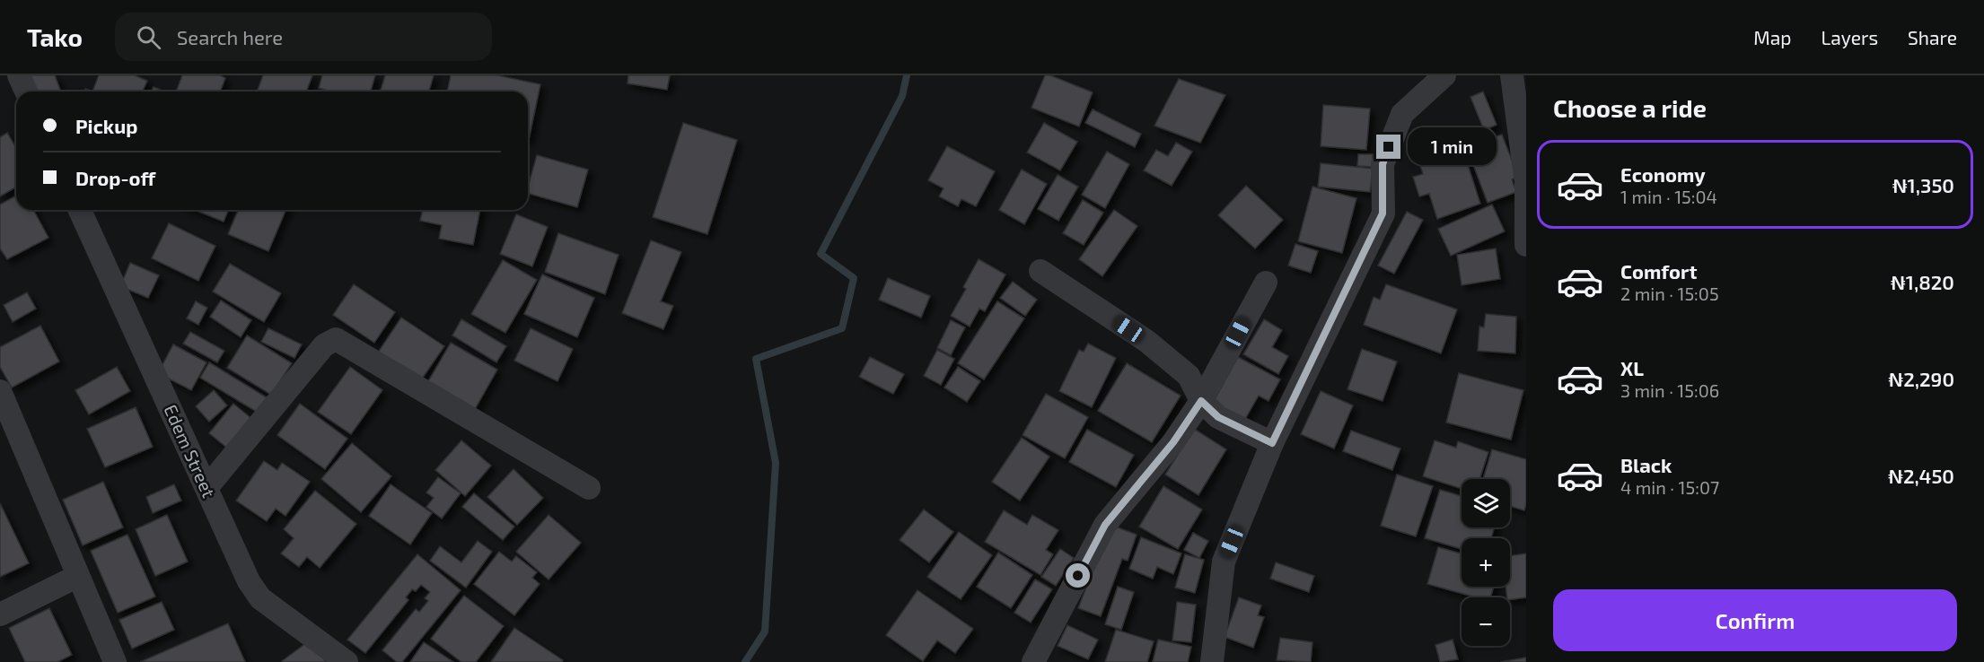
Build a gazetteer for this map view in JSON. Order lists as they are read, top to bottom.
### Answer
{
  "streets": {
    "street": ["Edem Street"]
  },
  "page": {
    "header": "Tako",
    "search": "Search here",
    "nav": ["Map", "Layers", "Share"],
    "heading": "Choose a ride",
    "banner": ["Pickup", "Drop-off"],
    "bubble": "1 min",
    "list": [
      {
        "name": "Economy",
        "note": "1 min · 15:04",
        "value": "₦1,350"
      },
      {
        "name": "Comfort",
        "note": "2 min · 15:05",
        "value": "₦1,820"
      },
      {
        "name": "XL",
        "note": "3 min · 15:06",
        "value": "₦2,290"
      },
      {
        "name": "Black",
        "note": "4 min · 15:07",
        "value": "₦2,450"
      }
    ],
    "map_buttons": ["+", "−"],
    "buttons": "Confirm"
  }
}
